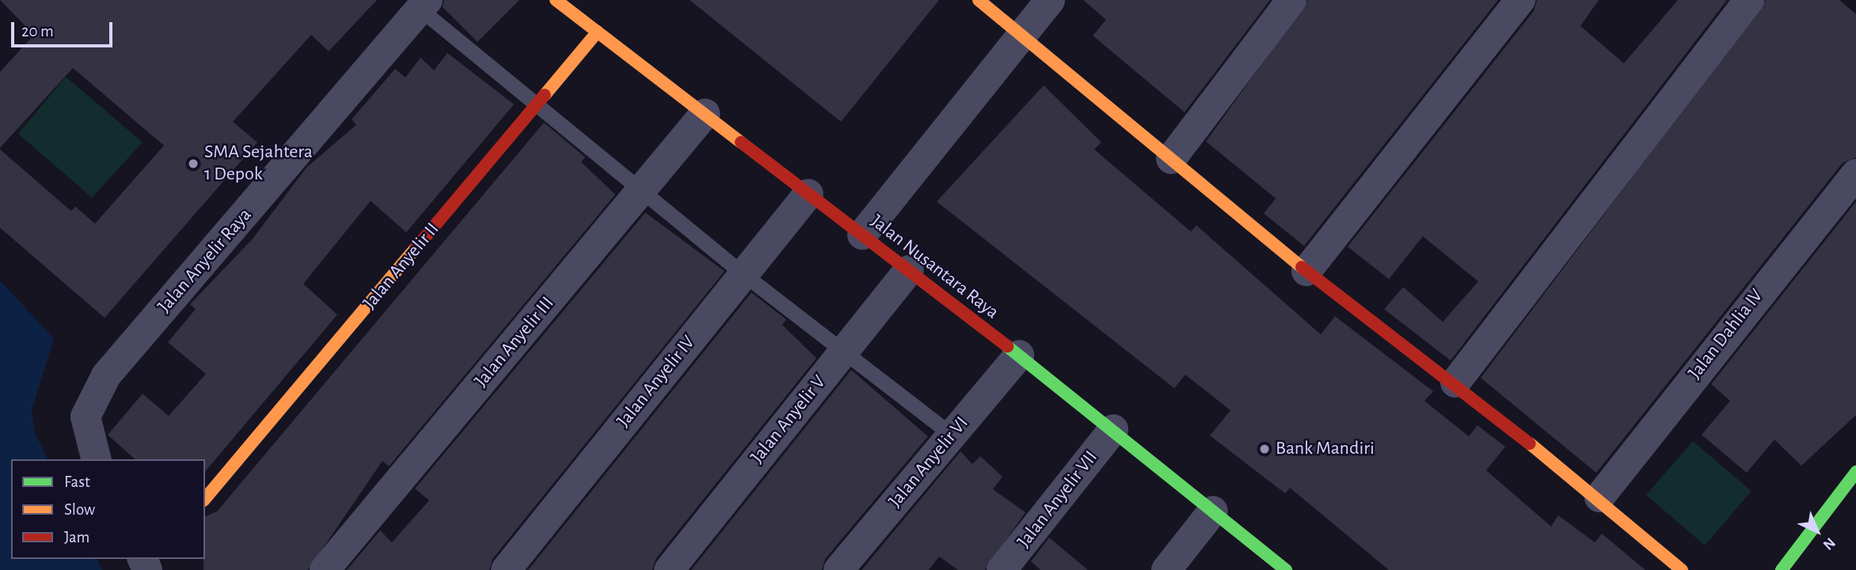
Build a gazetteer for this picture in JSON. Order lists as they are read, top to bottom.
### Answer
{
  "streets": {
    "main road": ["Jalan Anyelir II", "Jalan Nusantara Raya"],
    "street": [
      "Jalan Anyelir Raya",
      "Jalan Dahlia IV",
      "Jalan Anyelir III",
      "Jalan Anyelir IV",
      "Jalan Anyelir V",
      "Jalan Anyelir VI",
      "Jalan Anyelir VII"
    ]
  },
  "crossings": [
    ["Jalan Anyelir II", "Jalan Nusantara Raya"],
    ["Jalan Nusantara Raya", "Jalan Anyelir III"],
    ["Jalan Nusantara Raya", "Jalan Anyelir IV"],
    ["Jalan Nusantara Raya", "Jalan Anyelir V"],
    ["Jalan Nusantara Raya", "Jalan Anyelir VI"],
    ["Jalan Nusantara Raya", "Jalan Anyelir VII"]
  ],
  "places": ["SMA Sejahtera 1 Depok", "Bank Mandiri"],
  "legend": ["Fast", "Slow", "Jam"],
  "scale_bar": "20 m",
  "north": "bottom right"
}
